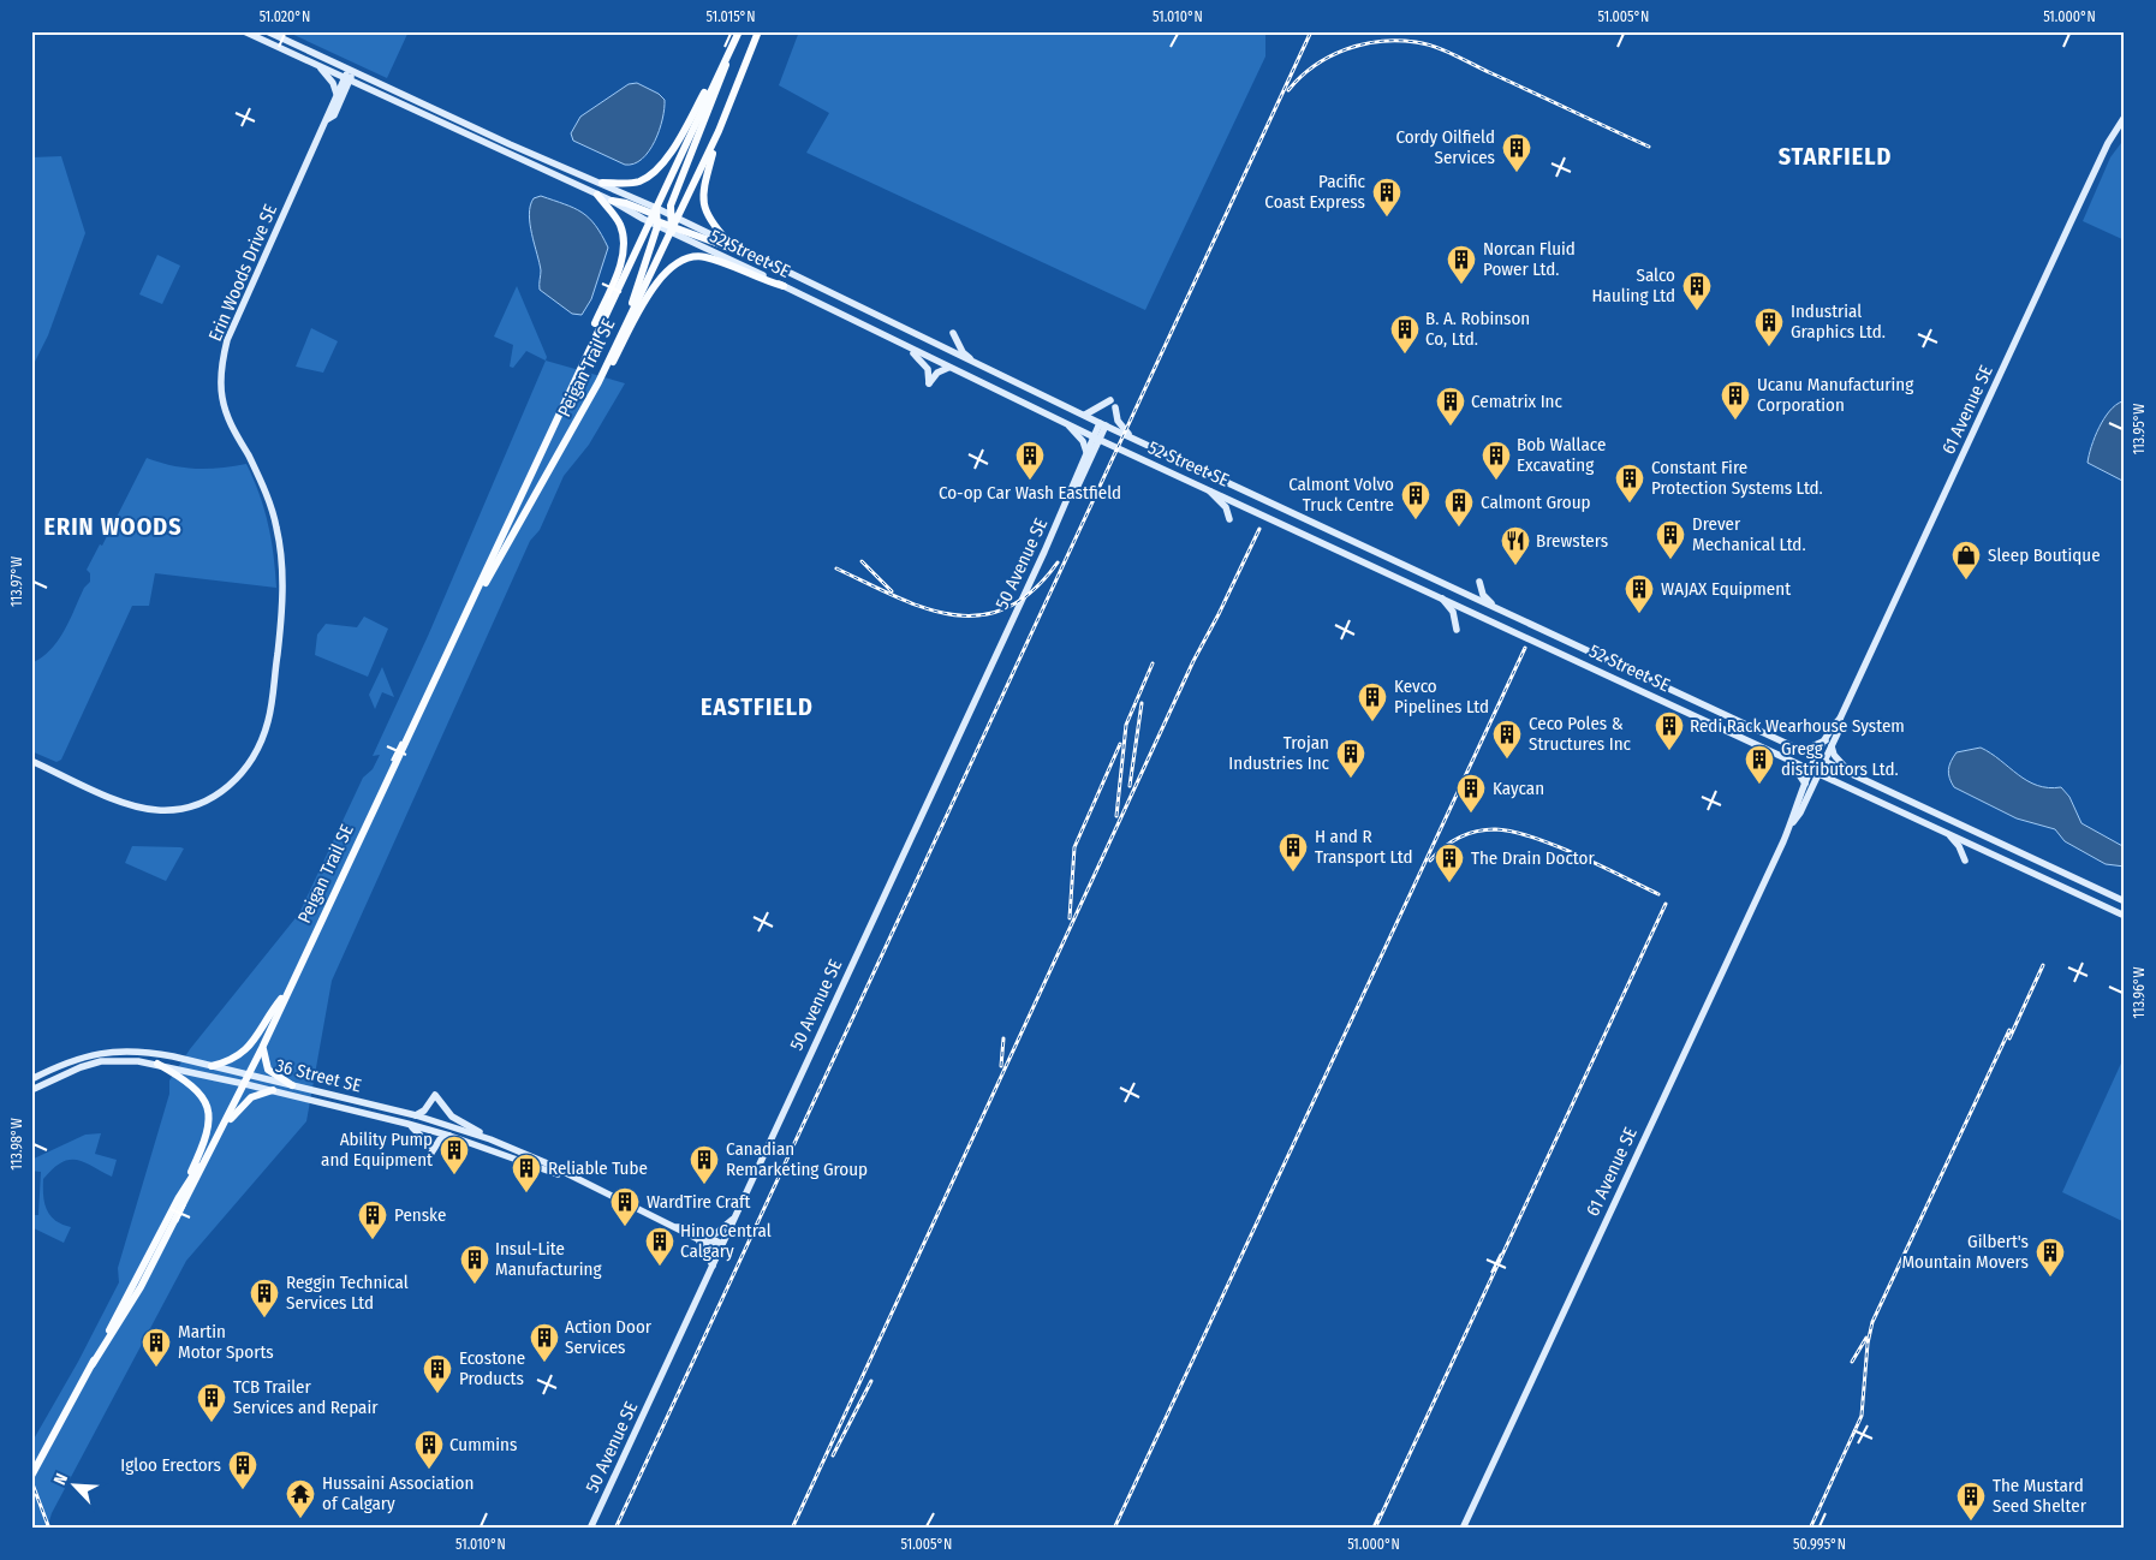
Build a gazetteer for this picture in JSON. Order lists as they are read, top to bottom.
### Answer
{
  "streets": {
    "main road": ["Peigan Trail SE"],
    "street": [
      "52 Street SE",
      "Erin Woods Drive SE",
      "61 Avenue SE",
      "50 Avenue SE",
      "36 Street SE"
    ]
  },
  "crossings": [
    ["52 Street SE", "Erin Woods Drive SE"],
    ["52 Street SE", "Peigan Trail SE"],
    ["52 Street SE", "61 Avenue SE"],
    ["52 Street SE", "50 Avenue SE"],
    ["Peigan Trail SE", "36 Street SE"],
    ["50 Avenue SE", "36 Street SE"]
  ],
  "districts": ["STARFIELD", "ERIN WOODS", "EASTFIELD"],
  "places": {
    "building": [
      "Cordy Oilfield Services",
      "Pacific Coast Express",
      "Norcan Fluid Power Ltd.",
      "Salco Hauling Ltd",
      "Industrial Graphics Ltd.",
      "B. A. Robinson Co, Ltd.",
      "Ucanu Manufacturing Corporation",
      "Cematrix Inc",
      "Co-op Car Wash Eastfield",
      "Bob Wallace Excavating",
      "Constant Fire Protection Systems Ltd.",
      "Calmont Volvo Truck Centre",
      "Calmont Group",
      "Drever Mechanical Ltd.",
      "WAJAX Equipment",
      "Kevco Pipelines Ltd",
      "Redi Rack Wearhouse System",
      "Ceco Poles & Structures Inc",
      "Trojan Industries Inc",
      "Gregg distributors Ltd.",
      "Kaycan",
      "H and R Transport Ltd",
      "The Drain Doctor",
      "Ability Pump and Equipment",
      "Canadian Remarketing Group",
      "Reliable Tube",
      "WardTire Craft",
      "Penske",
      "Hino Central Calgary",
      "Gilbert's Mountain Movers",
      "Insul-Lite Manufacturing",
      "Reggin Technical Services Ltd",
      "Action Door Services",
      "Martin Motor Sports",
      "Ecostone Products",
      "TCB Trailer Services and Repair",
      "Cummins",
      "Igloo Erectors",
      "The Mustard Seed Shelter"
    ],
    "restaurant": ["Brewsters"],
    "shop": ["Sleep Boutique"],
    "temple": ["Hussaini Association of Calgary"]
  },
  "north": "top left",
  "coordinates": [
    "51.020°N",
    "51.015°N",
    "51.010°N",
    "51.005°N",
    "51.000°N",
    "113.95°W",
    "113.97°W",
    "113.96°W",
    "113.98°W",
    "50.995°N"
  ]
}
